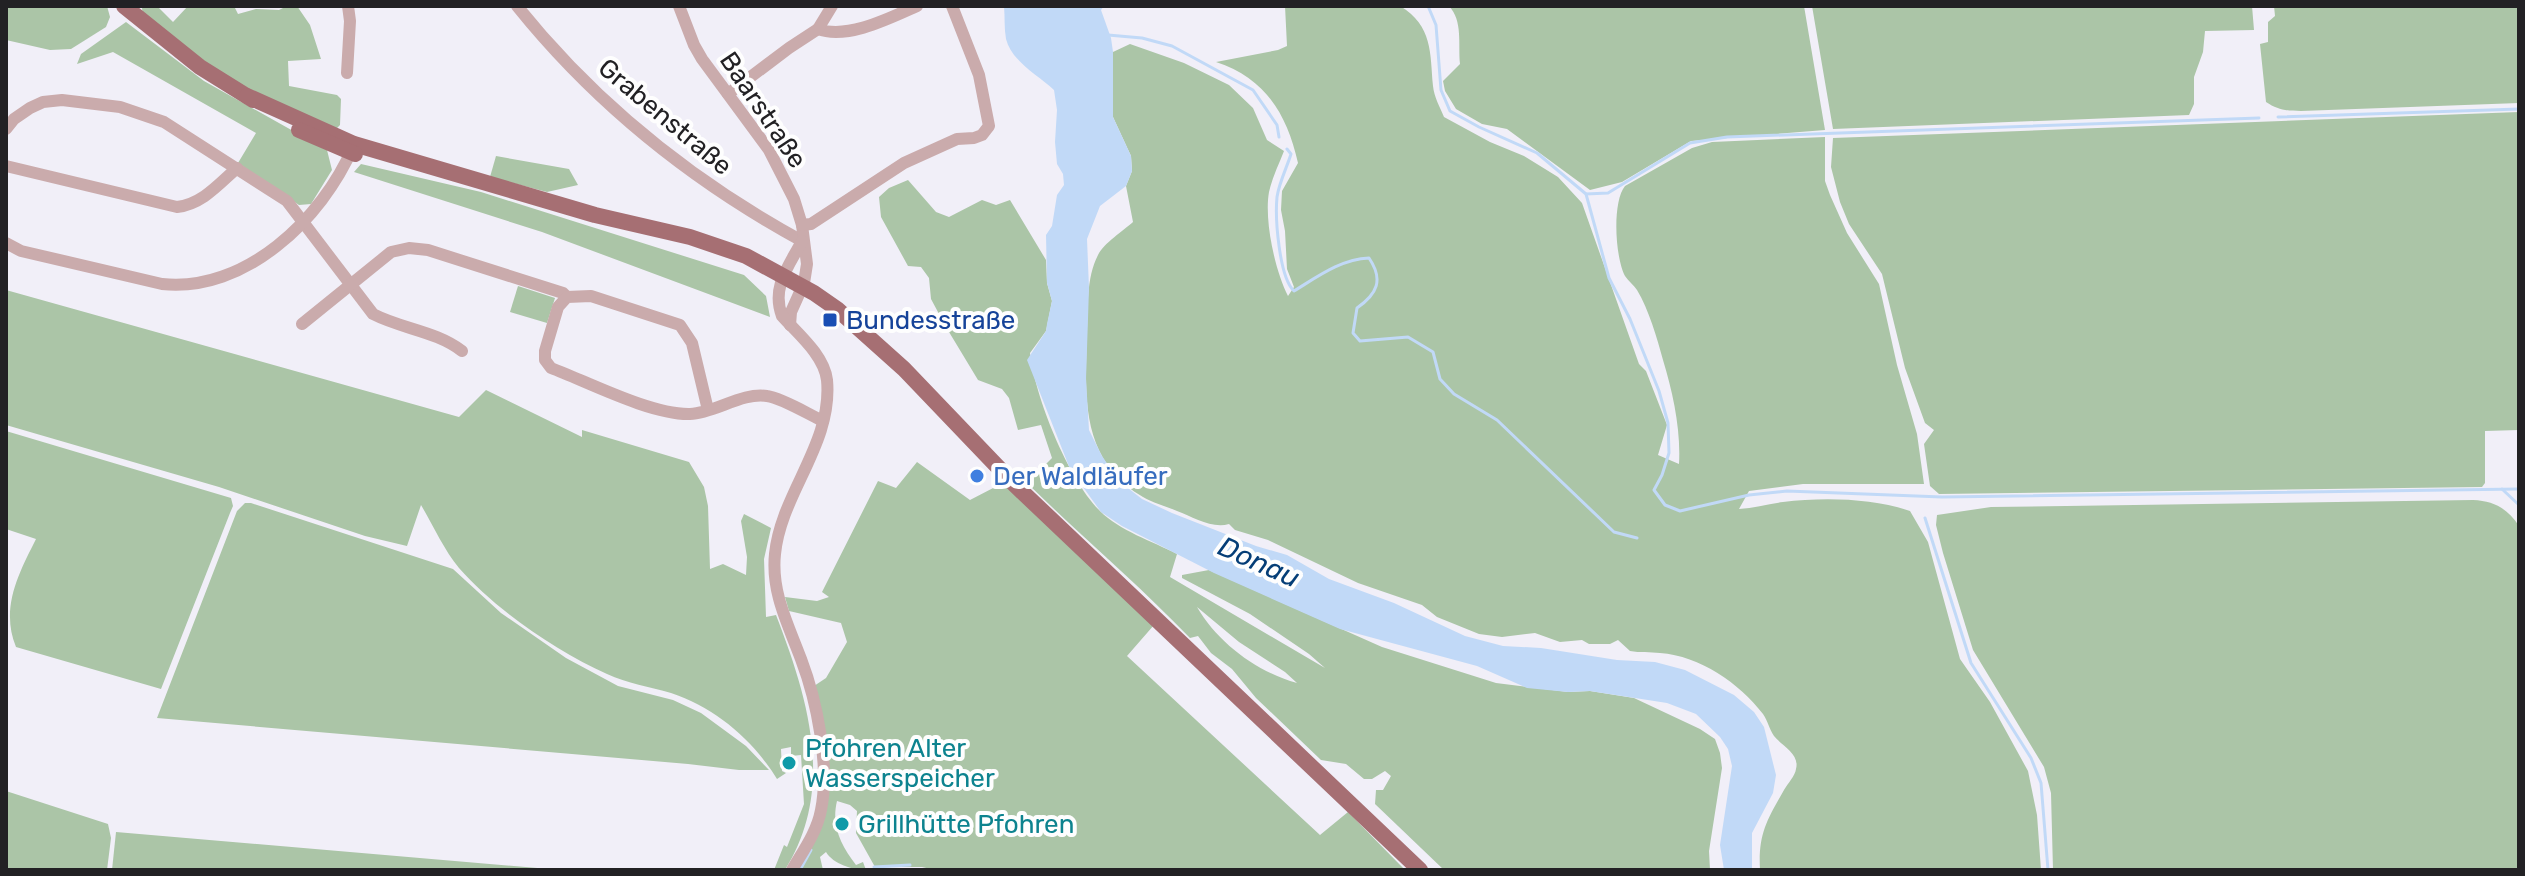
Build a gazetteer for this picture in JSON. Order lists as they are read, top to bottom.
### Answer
{
  "streets": {
    "street": ["Baarstraße", "Grabenstraße"]
  },
  "crossings": [
    ["Baarstraße", "Grabenstraße"]
  ],
  "water": ["Donau"],
  "places": {
    "transit": ["Bundesstraße"],
    "other": ["Der Waldläufer", "Pfohren Alter Wasserspeicher", "Grillhütte Pfohren"]
  }
}
